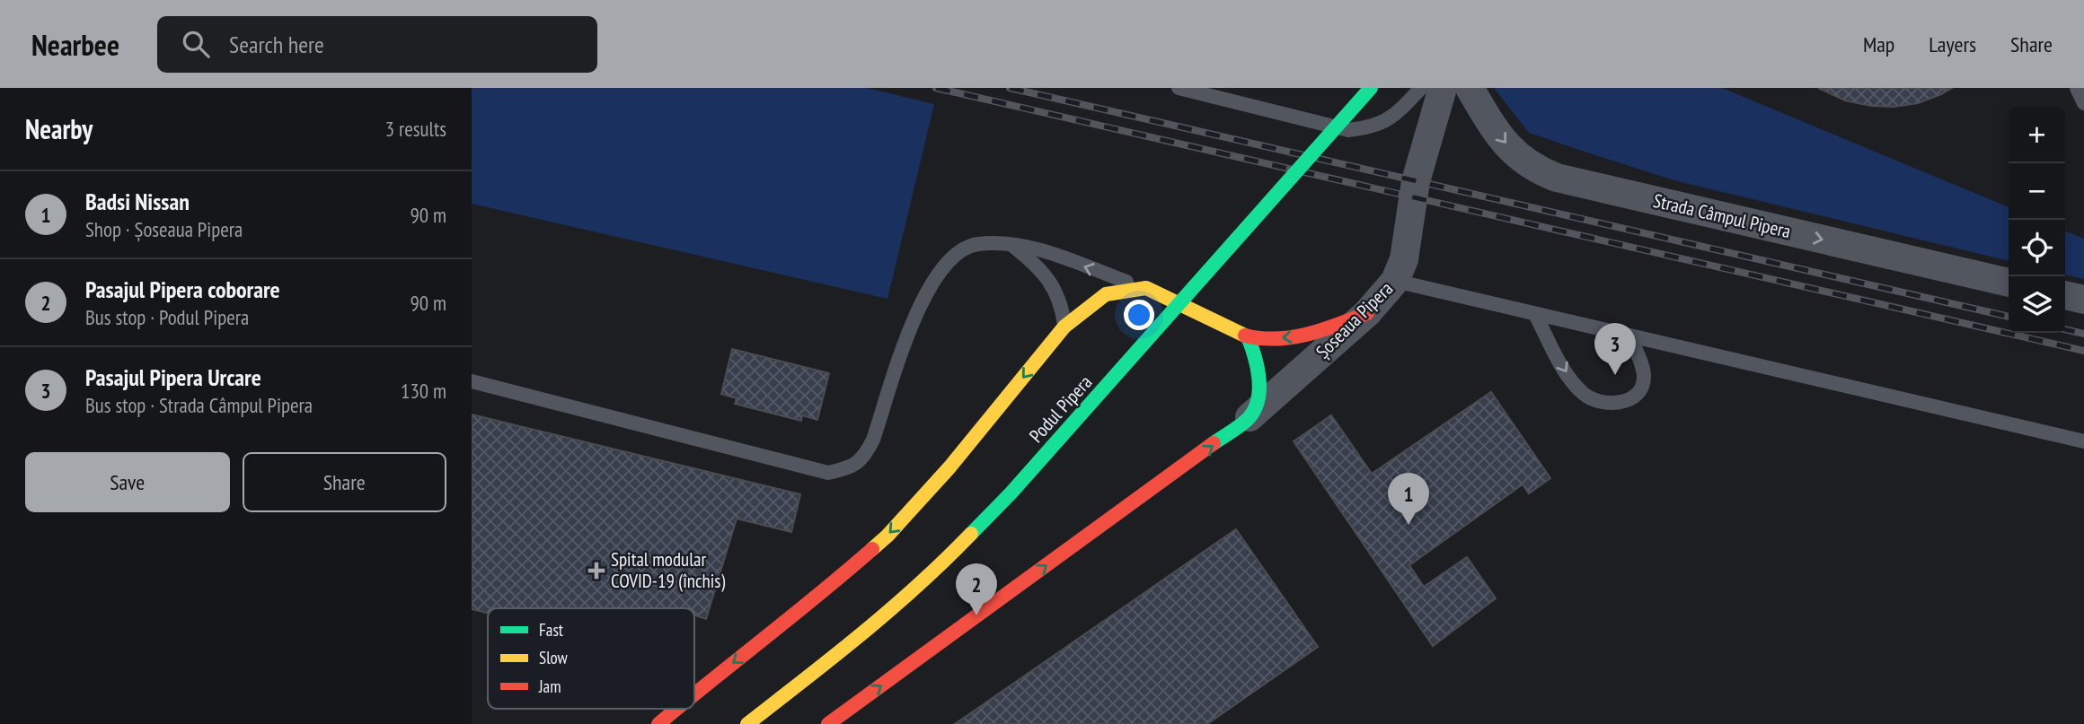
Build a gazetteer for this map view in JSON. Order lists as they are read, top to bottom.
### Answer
{
  "streets": {
    "main road": ["Podul Pipera"],
    "street": ["Strada Câmpul Pipera", "Șoseaua Pipera"]
  },
  "one_way": ["Strada Câmpul Pipera"],
  "places": {
    "health": ["Spital modular COVID-19 (închis)"]
  },
  "legend": ["Fast", "Slow", "Jam"],
  "page": {
    "header": "Nearbee",
    "search": "Search here",
    "nav": ["Map", "Layers", "Share"],
    "heading": ["Nearby", "3 results"],
    "map_buttons": ["+", "−"],
    "list": [
      {
        "mark": "1",
        "name": "Badsi Nissan",
        "note": "Shop · Șoseaua Pipera",
        "value": "90 m"
      },
      {
        "mark": "2",
        "name": "Pasajul Pipera coborare",
        "note": "Bus stop · Podul Pipera",
        "value": "90 m"
      },
      {
        "mark": "3",
        "name": "Pasajul Pipera Urcare",
        "note": "Bus stop · Strada Câmpul Pipera",
        "value": "130 m"
      }
    ],
    "pins": ["3", "1", "2"],
    "buttons": ["Save", "Share"]
  }
}
